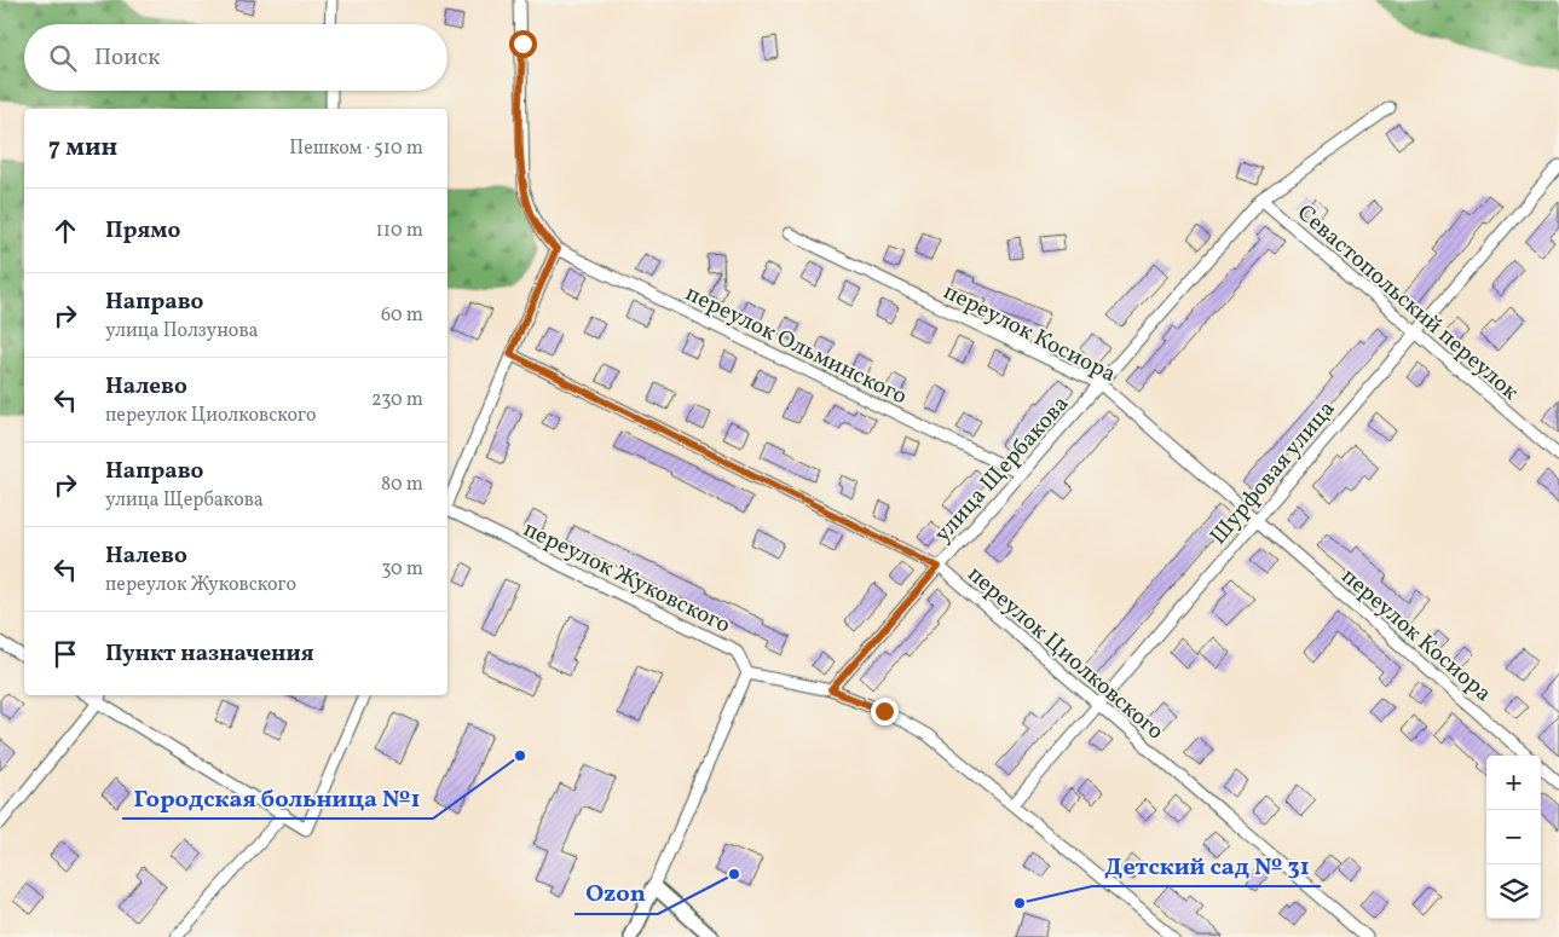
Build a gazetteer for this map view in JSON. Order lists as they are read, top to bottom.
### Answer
{
  "streets": {
    "street": [
      "Севастопольский переулок",
      "переулок Косиора",
      "переулок Ольминского",
      "улица Щербакова",
      "Шурфовая улица",
      "переулок Жуковского",
      "переулок Циолковского"
    ]
  },
  "crossings": [
    ["Севастопольский переулок", "улица Щербакова"],
    ["Севастопольский переулок", "Шурфовая улица"],
    ["переулок Косиора", "улица Щербакова"],
    ["переулок Косиора", "Шурфовая улица"],
    ["переулок Ольминского", "улица Щербакова"],
    ["улица Щербакова", "переулок Циолковского"],
    ["Шурфовая улица", "переулок Циолковского"]
  ],
  "places": ["Городская больница №1", "Ozon", "Детский сад № 31"],
  "page": {
    "search": "Поиск",
    "heading": ["7 мин", "Пешком · 510 m"],
    "list": [
      ["Прямо", "110 m"],
      ["Направо", "улица Ползунова", "60 m"],
      ["Налево", "переулок Циолковского", "230 m"],
      ["Направо", "улица Щербакова", "80 m"],
      ["Налево", "переулок Жуковского", "30 m"],
      "Пункт назначения"
    ],
    "map_buttons": ["+", "−"]
  }
}
